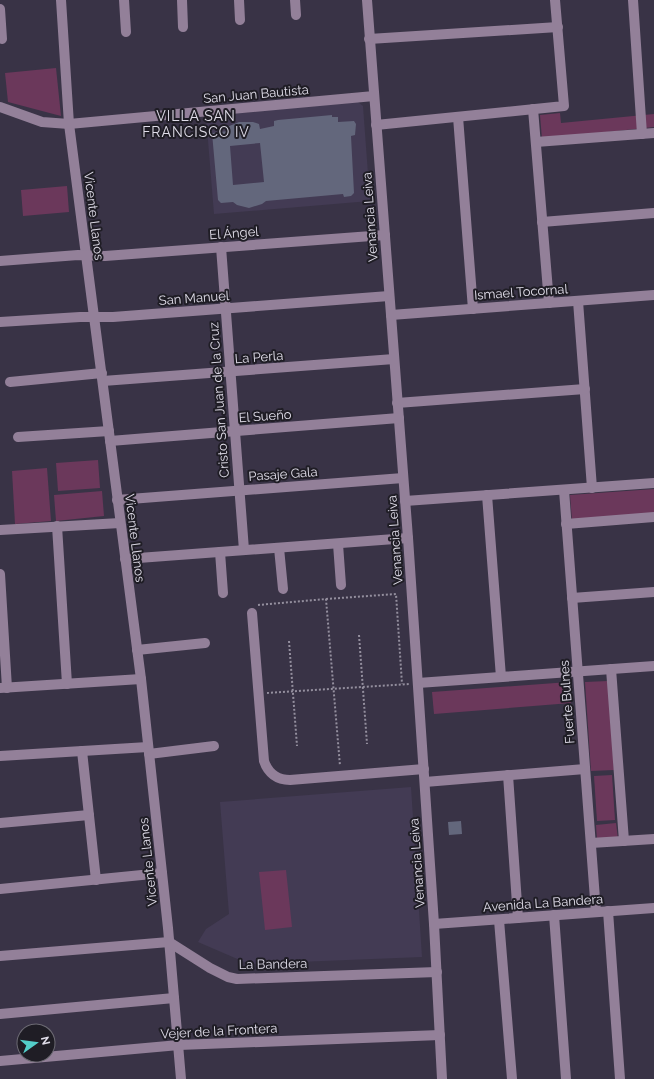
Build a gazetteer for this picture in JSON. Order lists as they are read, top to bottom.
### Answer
{
  "streets": {
    "street": [
      "San Juan Bautista",
      "Vicente Llanos",
      "Venancia Leiva",
      "El Ángel",
      "Ismael Tocornal",
      "San Manuel",
      "La Perla",
      "Cristo San Juan de la Cruz",
      "El Sueño",
      "Pasaje Gala",
      "Fuerte Bulnes",
      "Avenida La Bandera",
      "La Bandera",
      "Vejer de la Frontera"
    ]
  },
  "crossings": [
    ["San Juan Bautista", "Vicente Llanos"],
    ["San Juan Bautista", "Venancia Leiva"],
    ["Vicente Llanos", "El Ángel"],
    ["Vicente Llanos", "San Manuel"],
    ["Vicente Llanos", "La Perla"],
    ["Vicente Llanos", "El Sueño"],
    ["Vicente Llanos", "Pasaje Gala"],
    ["Vicente Llanos", "La Bandera"],
    ["Vicente Llanos", "Vejer de la Frontera"],
    ["Venancia Leiva", "El Ángel"],
    ["Venancia Leiva", "Ismael Tocornal"],
    ["Venancia Leiva", "San Manuel"],
    ["Venancia Leiva", "La Perla"],
    ["Venancia Leiva", "El Sueño"],
    ["Venancia Leiva", "Pasaje Gala"],
    ["Venancia Leiva", "Avenida La Bandera"],
    ["Venancia Leiva", "La Bandera"],
    ["Venancia Leiva", "Vejer de la Frontera"],
    ["El Ángel", "Cristo San Juan de la Cruz"],
    ["San Manuel", "Cristo San Juan de la Cruz"],
    ["La Perla", "Cristo San Juan de la Cruz"],
    ["Cristo San Juan de la Cruz", "El Sueño"],
    ["Cristo San Juan de la Cruz", "Pasaje Gala"],
    ["Fuerte Bulnes", "Avenida La Bandera"]
  ],
  "districts": ["VILLA SAN FRANCISCO IV"],
  "north": "right"
}
